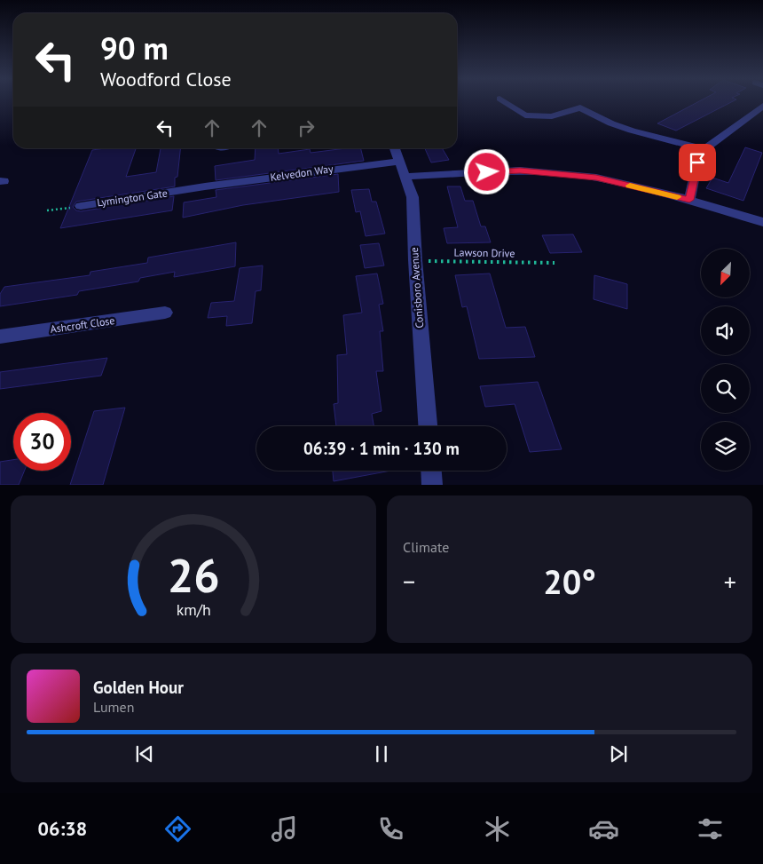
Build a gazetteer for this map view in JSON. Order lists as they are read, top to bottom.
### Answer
{
  "streets": {
    "street": [
      "Kelvedon Way",
      "Lymington Gate",
      "Conisboro Avenue",
      "Ashcroft Close"
    ],
    "path": ["Lawson Drive"]
  },
  "crossings": [
    ["Kelvedon Way", "Lymington Gate"],
    ["Kelvedon Way", "Conisboro Avenue"],
    ["Lawson Drive", "Conisboro Avenue"]
  ],
  "north": "bottom left",
  "page": {
    "turn": ["90 m", "Woodford Close"],
    "limit": "30",
    "trip": "06:39 · 1 min · 130 m",
    "tile": "Climate",
    "heat": ["−", "20°", "+"],
    "song": ["Golden Hour", "Lumen"],
    "tabs": "06:38",
    "gauge": ["26", "km/h"]
  }
}
